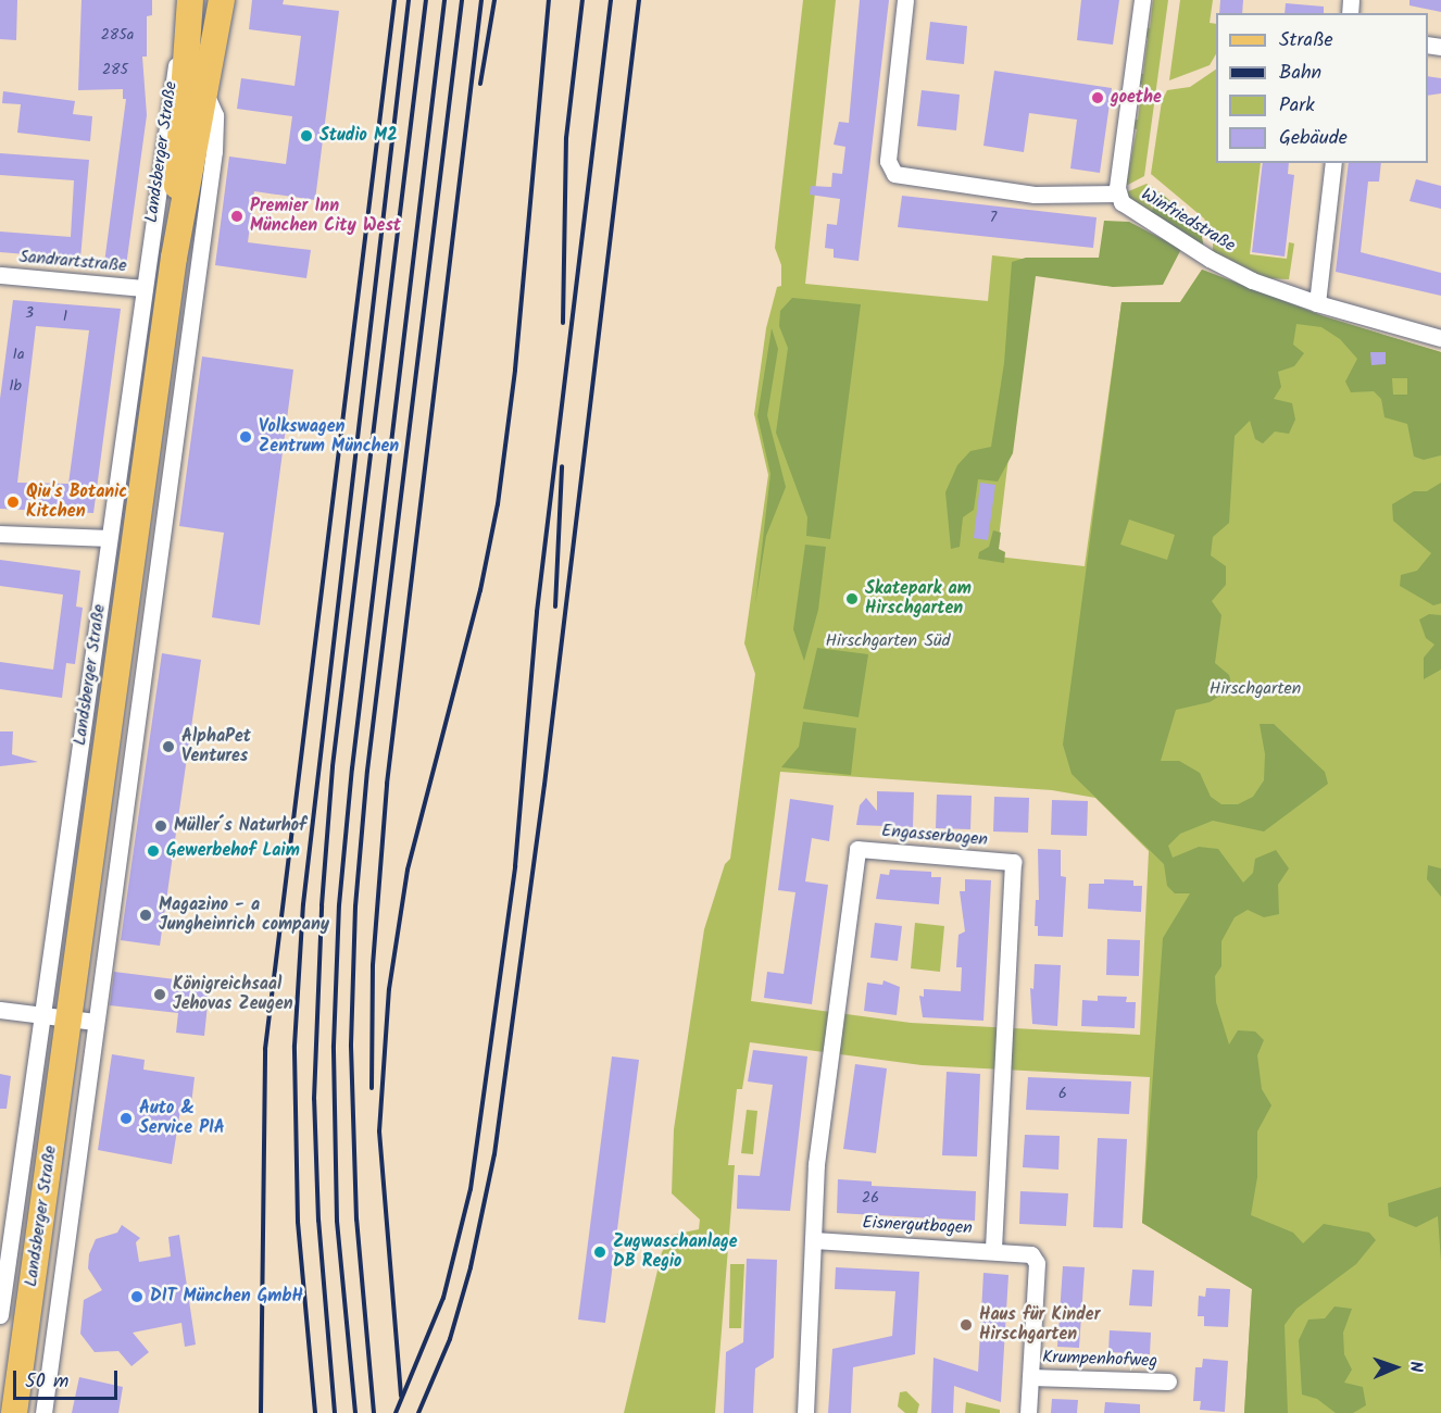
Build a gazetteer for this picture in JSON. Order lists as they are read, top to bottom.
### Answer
{
  "streets": {
    "main road": ["Landsberger Straße"],
    "street": [
      "Winfriedstraße",
      "Sandrartstraße",
      "Engasserbogen",
      "Eisnergutbogen",
      "Krumpenhofweg"
    ]
  },
  "crossings": [
    ["Landsberger Straße", "Sandrartstraße"],
    ["Engasserbogen", "Eisnergutbogen"],
    ["Eisnergutbogen", "Krumpenhofweg"]
  ],
  "parks": ["Hirschgarten Süd", "Hirschgarten"],
  "places": [
    "goethe",
    "Studio M2",
    "Premier Inn München City West",
    "Volkswagen Zentrum München",
    "Qiu's Botanic Kitchen",
    "Skatepark am Hirschgarten",
    "AlphaPet Ventures",
    "Müller´s Naturhof",
    "Gewerbehof Laim",
    "Magazino - a Jungheinrich company",
    "Königreichsaal Jehovas Zeugen",
    "Auto & Service PIA",
    "Zugwaschanlage DB Regio",
    "DIT München GmbH",
    "Haus für Kinder Hirschgarten"
  ],
  "house_numbers": [
    "285a",
    "285",
    "7",
    "3",
    "1",
    "1a",
    "1b",
    "6",
    "26"
  ],
  "legend": [
    "Straße",
    "Bahn",
    "Park",
    "Gebäude"
  ],
  "scale_bar": "50 m",
  "north": "right"
}
